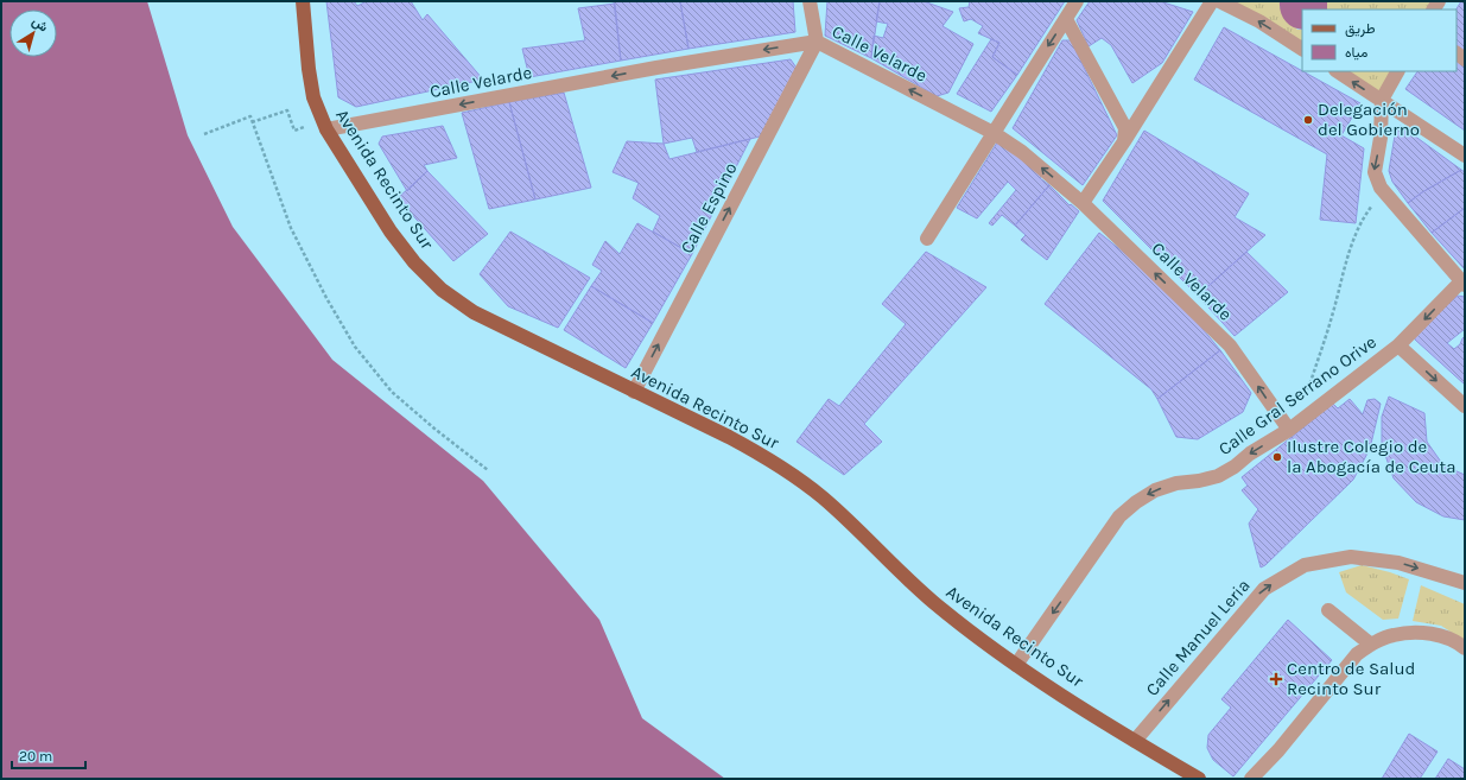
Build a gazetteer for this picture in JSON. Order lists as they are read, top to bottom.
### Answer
{
  "streets": {
    "main road": ["Avenida Recinto Sur"],
    "street": [
      "Calle Velarde",
      "Calle Espino",
      "Calle Gral Serrano Orive",
      "Calle Manuel Leria"
    ]
  },
  "crossings": [
    ["Calle Velarde", "Avenida Recinto Sur"],
    ["Calle Velarde", "Calle Espino"],
    ["Calle Velarde", "Calle Gral Serrano Orive"],
    ["Avenida Recinto Sur", "Calle Espino"],
    ["Avenida Recinto Sur", "Calle Gral Serrano Orive"],
    ["Avenida Recinto Sur", "Calle Manuel Leria"]
  ],
  "one_way": ["Calle Velarde", "Calle Espino", "Calle Gral Serrano Orive"],
  "places": {
    "other": ["Delegación del Gobierno", "Ilustre Colegio de la Abogacía de Ceuta"],
    "health": ["Centro de Salud Recinto Sur"]
  },
  "legend": ["طريق", "مياه"],
  "scale_bar": "20 m",
  "north": "top right"
}
